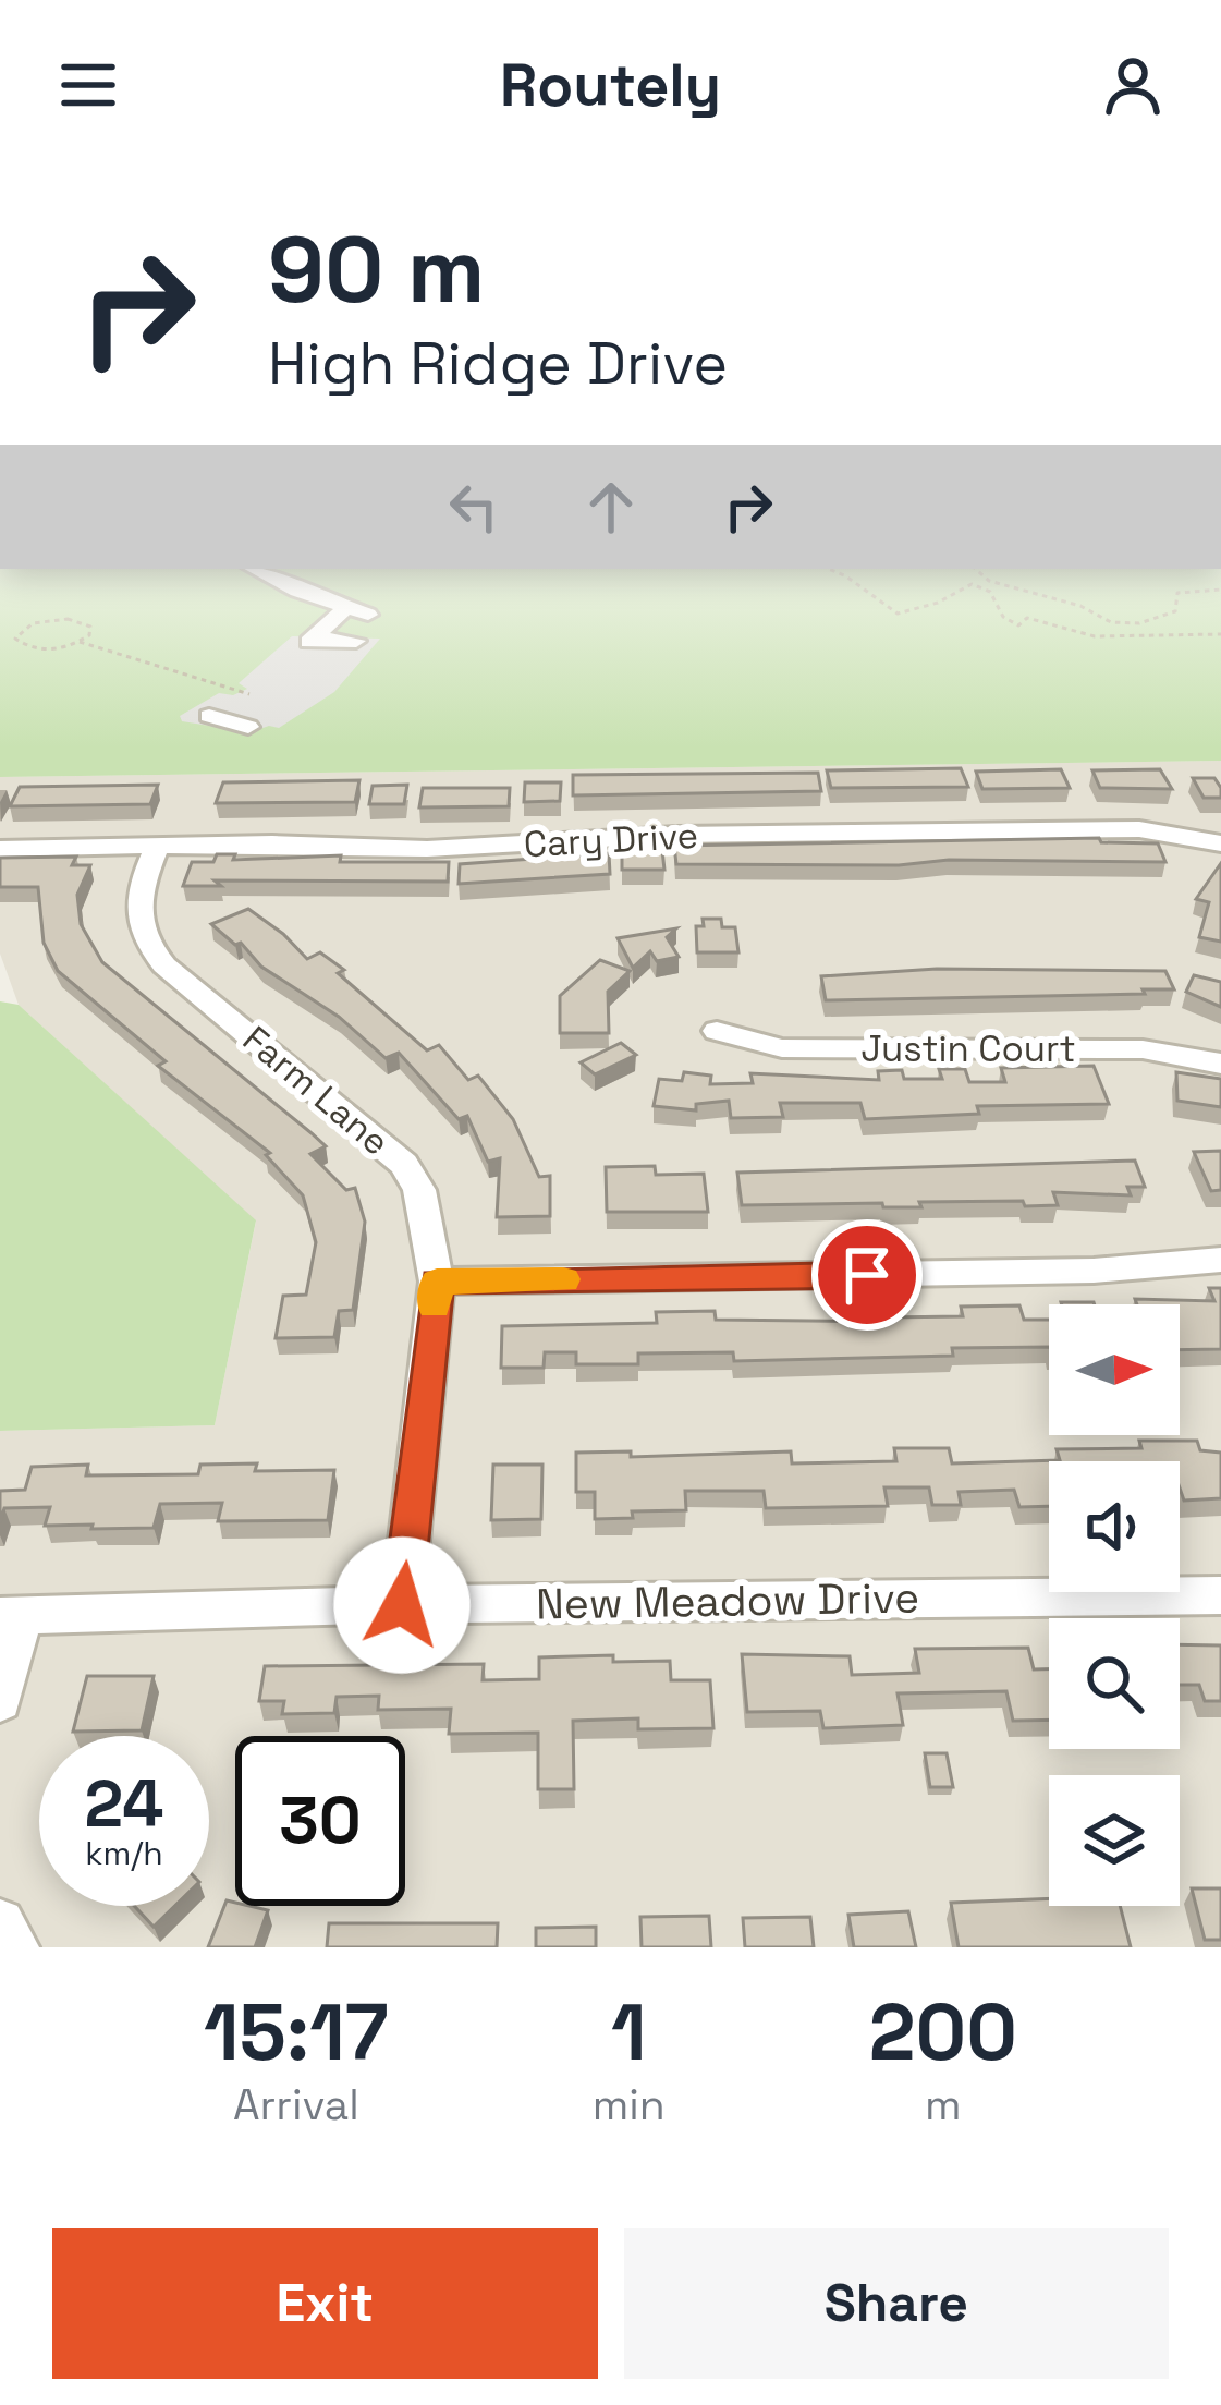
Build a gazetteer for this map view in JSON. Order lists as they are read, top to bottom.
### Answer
{
  "streets": {
    "street": [
      "Cary Drive",
      "Justin Court",
      "Farm Lane",
      "New Meadow Drive"
    ]
  },
  "crossings": [
    ["Cary Drive", "Farm Lane"],
    ["Farm Lane", "New Meadow Drive"]
  ],
  "north": "right",
  "page": {
    "header": "Routely",
    "turn": ["90 m", "High Ridge Drive"],
    "speed": "24 km/h",
    "limit": "30",
    "eta": [
      "15:17",
      "Arrival",
      "1",
      "min",
      "200",
      "m"
    ],
    "buttons": ["Exit", "Share"]
  }
}
